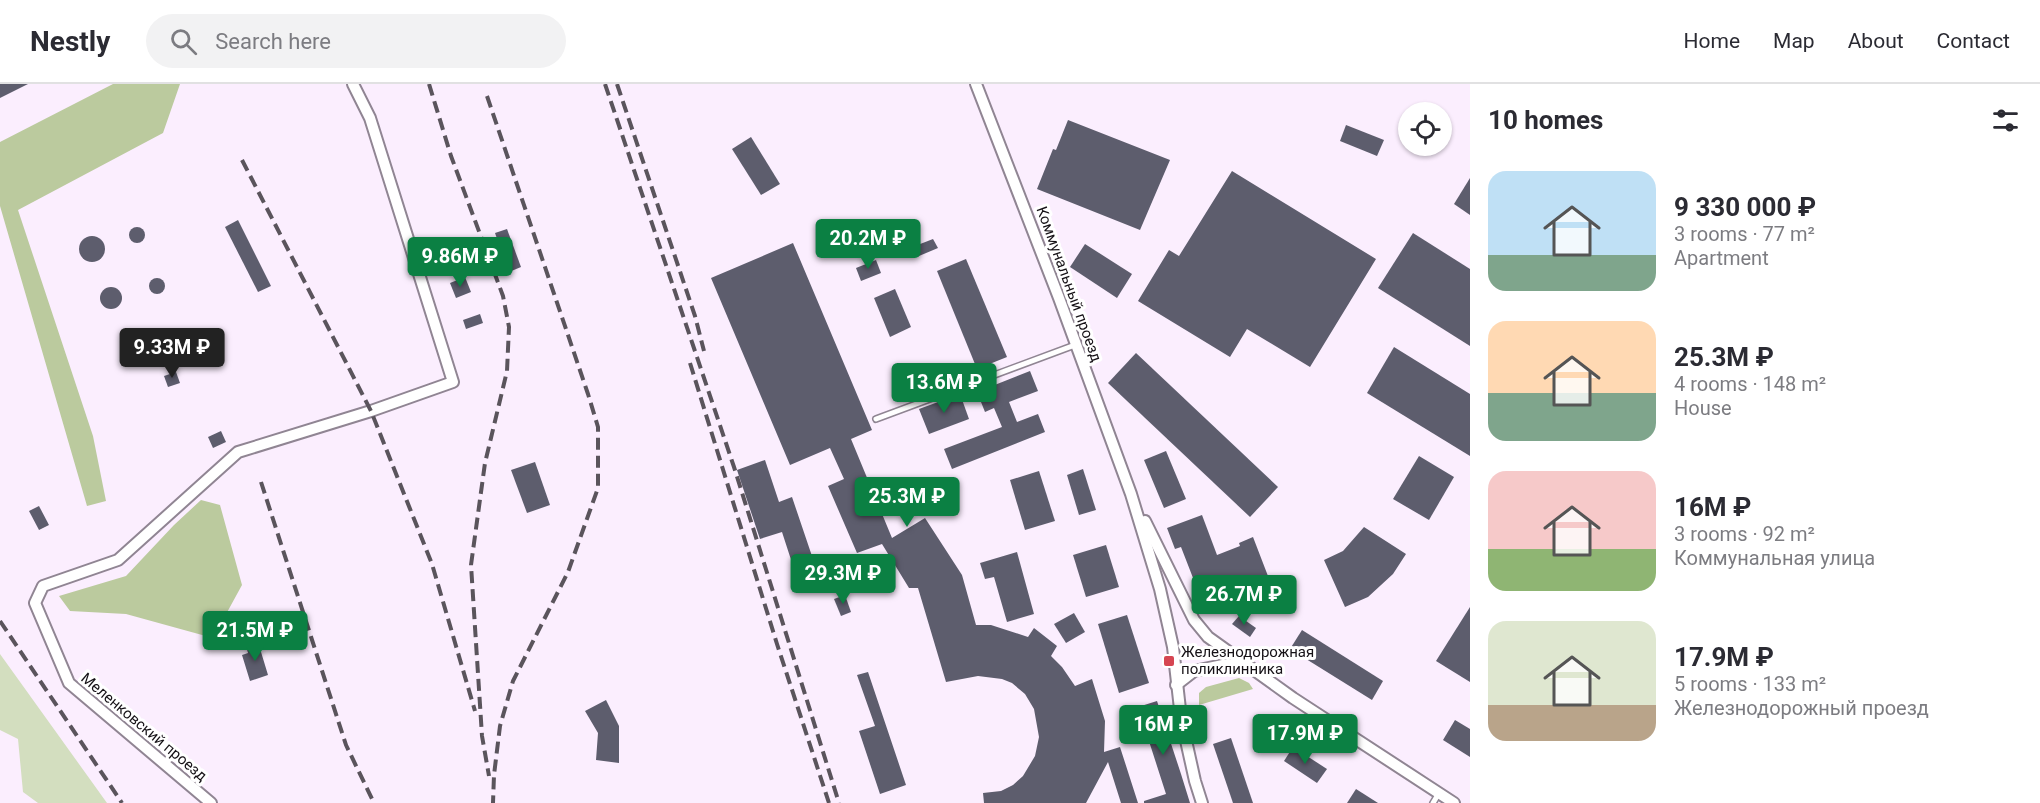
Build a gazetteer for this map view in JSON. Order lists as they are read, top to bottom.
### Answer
{
  "streets": {
    "street": ["Коммунальный проезд", "Меленковский проезд"]
  },
  "places": {
    "transit": ["Железнодорожная поликлинника"]
  },
  "page": {
    "header": "Nestly",
    "search": "Search here",
    "nav": [
      "Home",
      "Map",
      "About",
      "Contact"
    ],
    "heading": "10 homes",
    "list": [
      {
        "name": "9 330 000 ₽",
        "note": "3 rooms · 77 m² · Apartment"
      },
      {
        "name": "25.3M ₽",
        "note": "4 rooms · 148 m² · House"
      },
      {
        "name": "16M ₽",
        "note": "3 rooms · 92 m² · Коммунальная улица"
      },
      {
        "name": "17.9M ₽",
        "note": "5 rooms · 133 m² · Железнодорожный проезд"
      }
    ],
    "price": [
      "20.2M ₽",
      "9.86M ₽",
      "9.33M ₽",
      "13.6M ₽",
      "25.3M ₽",
      "29.3M ₽",
      "26.7M ₽",
      "21.5M ₽",
      "16M ₽",
      "17.9M ₽"
    ]
  }
}
